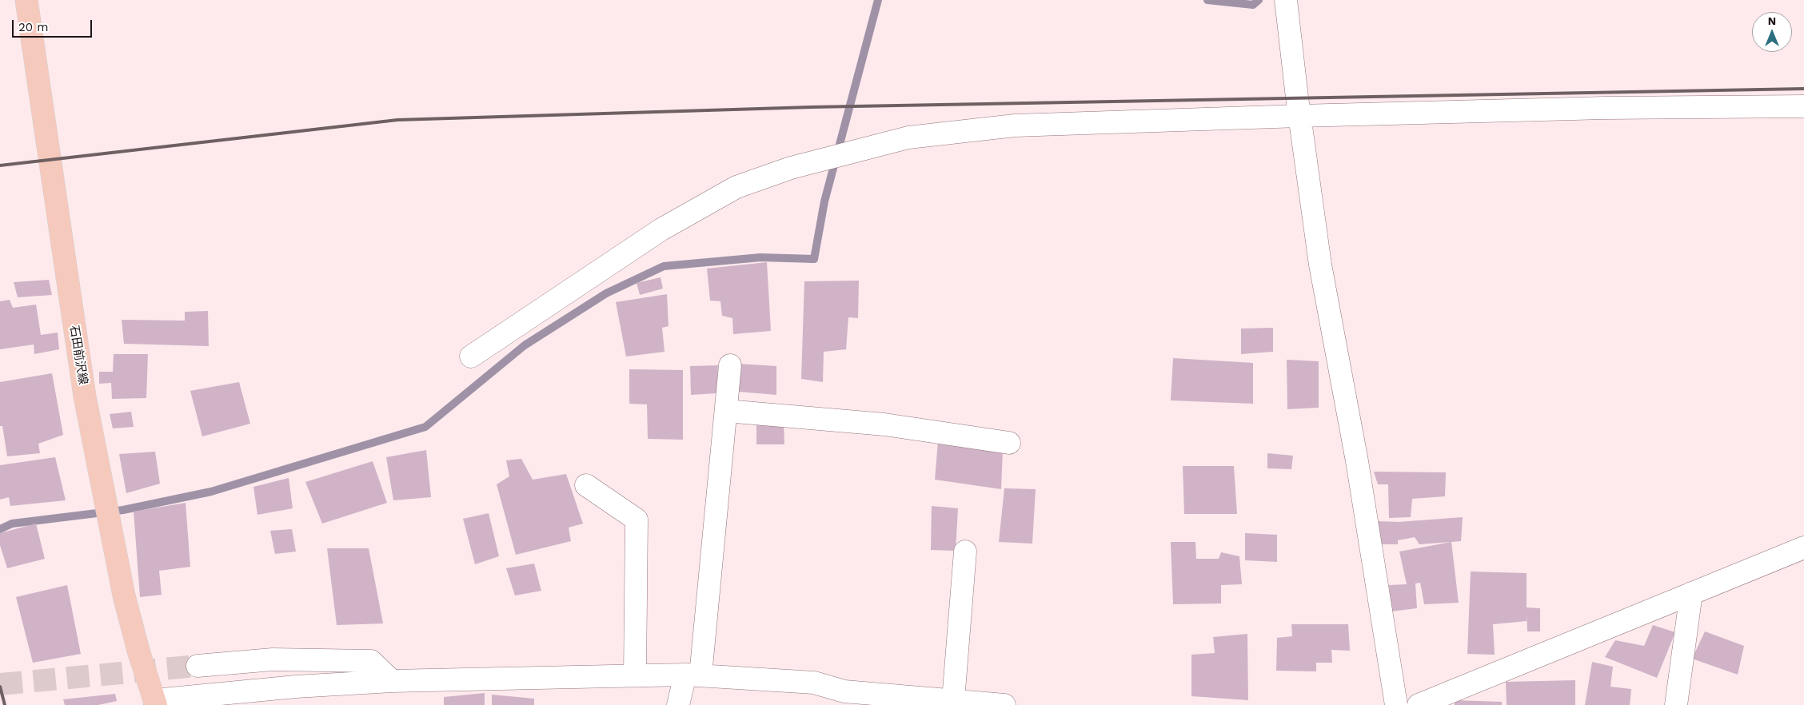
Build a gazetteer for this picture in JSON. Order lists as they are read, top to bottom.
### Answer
{
  "streets": {
    "main road": ["石田前沢線"]
  },
  "scale_bar": "20 m",
  "north": "top"
}
